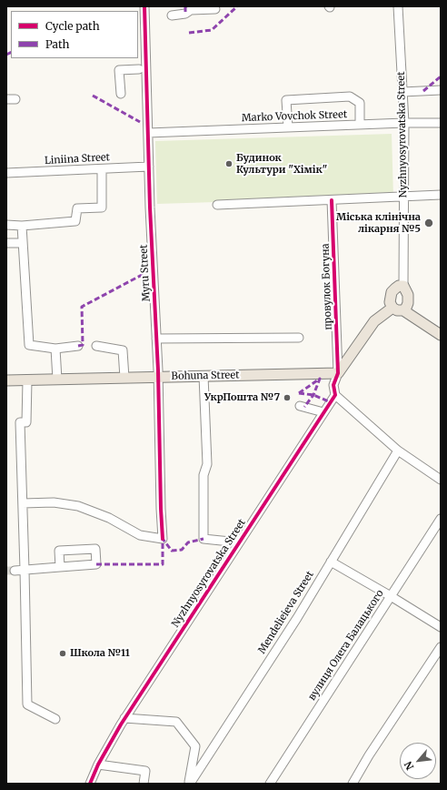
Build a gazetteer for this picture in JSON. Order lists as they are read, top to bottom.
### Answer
{
  "streets": {
    "main road": ["Nyzhnyosyrovatska Street", "Bohuna Street"],
    "street": [
      "Marko Vovchok Street",
      "Liniina Street",
      "Myru Street",
      "провулок Богуна",
      "Mendelieieva Street",
      "вулиця Олега Балацького"
    ]
  },
  "crossings": [
    ["Marko Vovchok Street", "Nyzhnyosyrovatska Street"],
    ["Marko Vovchok Street", "Myru Street"],
    ["Nyzhnyosyrovatska Street", "провулок Богуна"],
    ["Nyzhnyosyrovatska Street", "Bohuna Street"],
    ["Liniina Street", "Myru Street"],
    ["Myru Street", "Bohuna Street"],
    ["провулок Богуна", "Bohuna Street"]
  ],
  "places": [
    "Будинок Культури \"Хімік\"",
    "Міська клінічна лікарня №5",
    "УкрПошта №7",
    "Школа №11"
  ],
  "legend": ["Cycle path", "Path"],
  "north": "bottom left"
}
